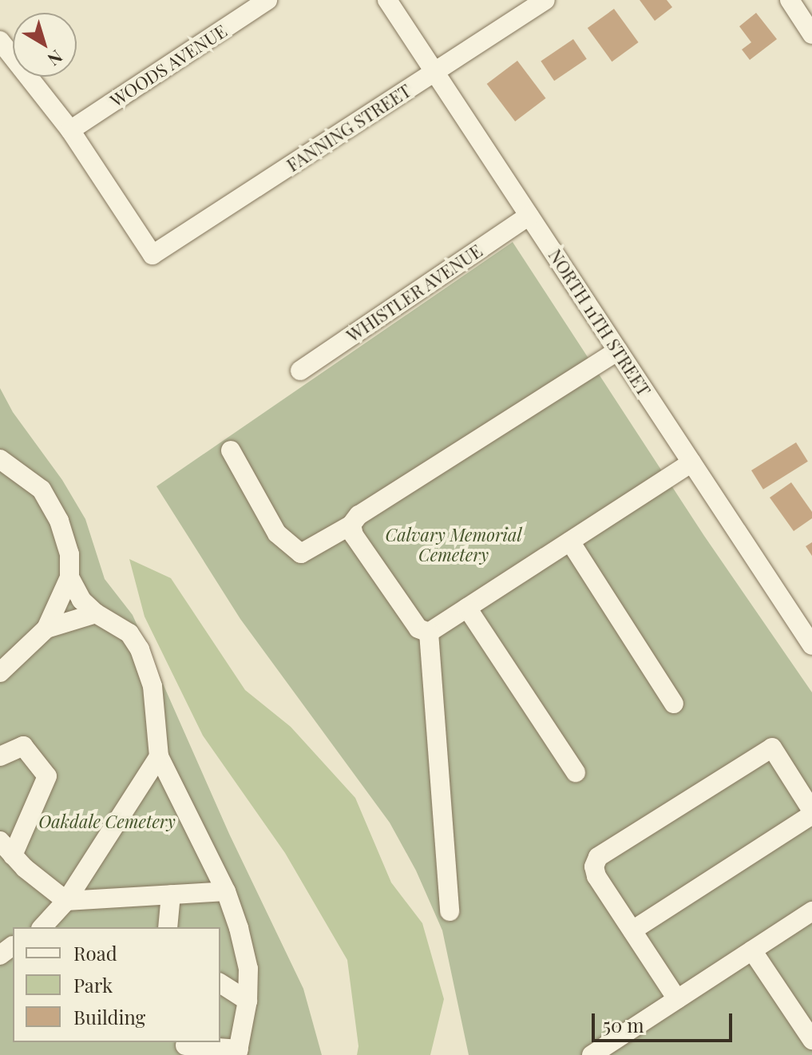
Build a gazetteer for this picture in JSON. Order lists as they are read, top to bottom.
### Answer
{
  "streets": {
    "street": [
      "WOODS AVENUE",
      "FANNING STREET",
      "WHISTLER AVENUE",
      "NORTH 11TH STREET"
    ]
  },
  "crossings": [
    ["WOODS AVENUE", "FANNING STREET"],
    ["FANNING STREET", "NORTH 11TH STREET"],
    ["WHISTLER AVENUE", "NORTH 11TH STREET"]
  ],
  "parks": ["Calvary Memorial Cemetery", "Oakdale Cemetery"],
  "legend": ["Road", "Park", "Building"],
  "scale_bar": "50 m",
  "north": "bottom right"
}
